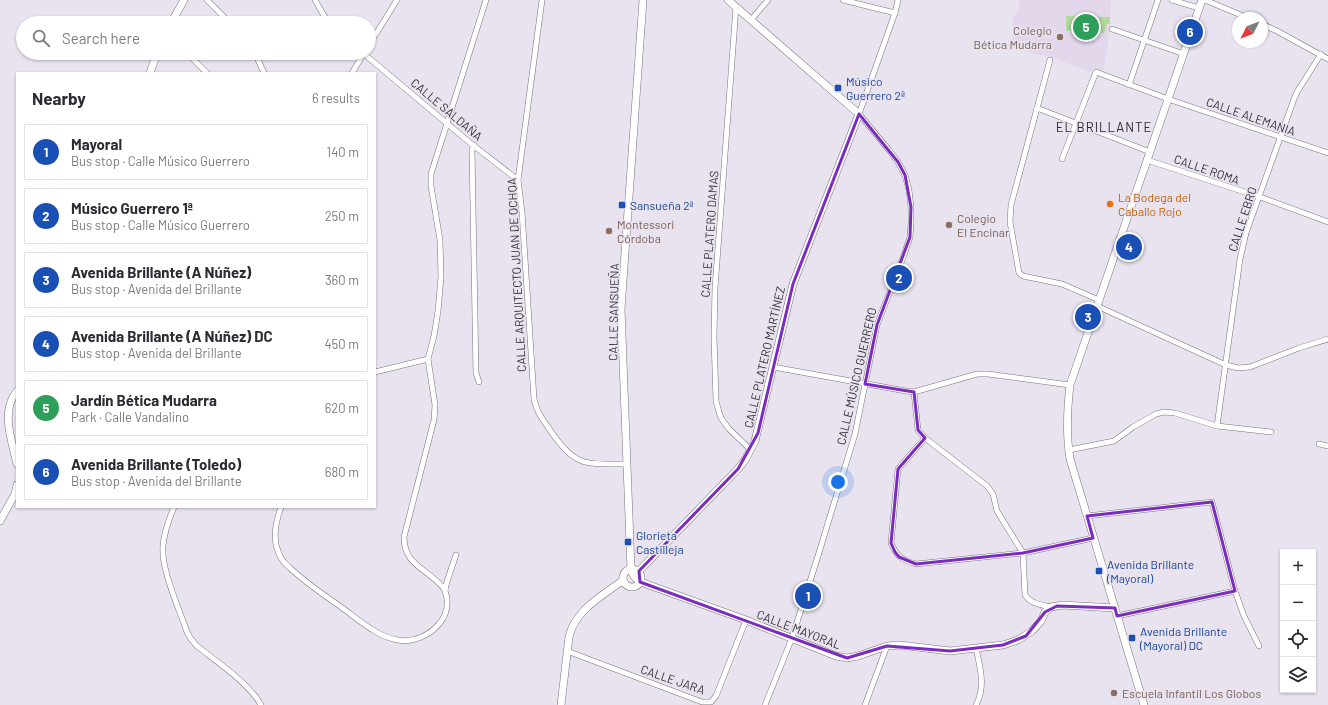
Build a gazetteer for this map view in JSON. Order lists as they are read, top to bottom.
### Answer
{
  "streets": {
    "street": [
      "CALLE SALDAÑA",
      "CALLE ALEMANIA",
      "CALLE ROMA",
      "CALLE EBRO",
      "CALLE PLATERO DAMAS",
      "CALLE ARQUITECTO JUAN DE OCHOA",
      "CALLE SANSUEÑA",
      "CALLE PLATERO MARTÍNEZ",
      "CALLE MÚSICO GUERRERO",
      "CALLE MAYORAL",
      "CALLE JARA"
    ]
  },
  "crossings": [
    ["CALLE SALDAÑA", "CALLE ARQUITECTO JUAN DE OCHOA"],
    ["CALLE ALEMANIA", "CALLE EBRO"],
    ["CALLE ROMA", "CALLE EBRO"],
    ["CALLE PLATERO DAMAS", "CALLE PLATERO MARTÍNEZ"],
    ["CALLE PLATERO DAMAS", "CALLE MÚSICO GUERRERO"],
    ["CALLE ARQUITECTO JUAN DE OCHOA", "CALLE SANSUEÑA"],
    ["CALLE SANSUEÑA", "CALLE PLATERO MARTÍNEZ"],
    ["CALLE SANSUEÑA", "CALLE MAYORAL"],
    ["CALLE PLATERO MARTÍNEZ", "CALLE MÚSICO GUERRERO"],
    ["CALLE PLATERO MARTÍNEZ", "CALLE MAYORAL"],
    ["CALLE MÚSICO GUERRERO", "CALLE MAYORAL"],
    ["CALLE MAYORAL", "CALLE JARA"]
  ],
  "districts": ["EL BRILLANTE"],
  "places": {
    "other": [
      "Colegio Bética Mudarra",
      "La Bodega del Caballo Rojo",
      "Colegio El Encinar",
      "Montessori Córdoba",
      "Escuela Infantil Los Globos"
    ],
    "transit": [
      "Músico Guerrero 2ª",
      "Sansueña 2ª",
      "Glorieta Castilleja",
      "Avenida Brillante (Mayoral)",
      "Avenida Brillante (Mayoral) DC"
    ]
  },
  "north": "bottom left",
  "page": {
    "pins": [
      "5",
      "6",
      "4",
      "2",
      "3",
      "1"
    ],
    "search": "Search here",
    "heading": ["Nearby", "6 results"],
    "list": [
      {
        "mark": "1",
        "name": "Mayoral",
        "note": "Bus stop · Calle Músico Guerrero",
        "value": "140 m"
      },
      {
        "mark": "2",
        "name": "Músico Guerrero 1ª",
        "note": "Bus stop · Calle Músico Guerrero",
        "value": "250 m"
      },
      {
        "mark": "3",
        "name": "Avenida Brillante (A Núñez)",
        "note": "Bus stop · Avenida del Brillante",
        "value": "360 m"
      },
      {
        "mark": "4",
        "name": "Avenida Brillante (A Núñez) DC",
        "note": "Bus stop · Avenida del Brillante",
        "value": "450 m"
      },
      {
        "mark": "5",
        "name": "Jardín Bética Mudarra",
        "note": "Park · Calle Vandalino",
        "value": "620 m"
      },
      {
        "mark": "6",
        "name": "Avenida Brillante (Toledo)",
        "note": "Bus stop · Avenida del Brillante",
        "value": "680 m"
      }
    ],
    "map_buttons": ["+", "−"]
  }
}
